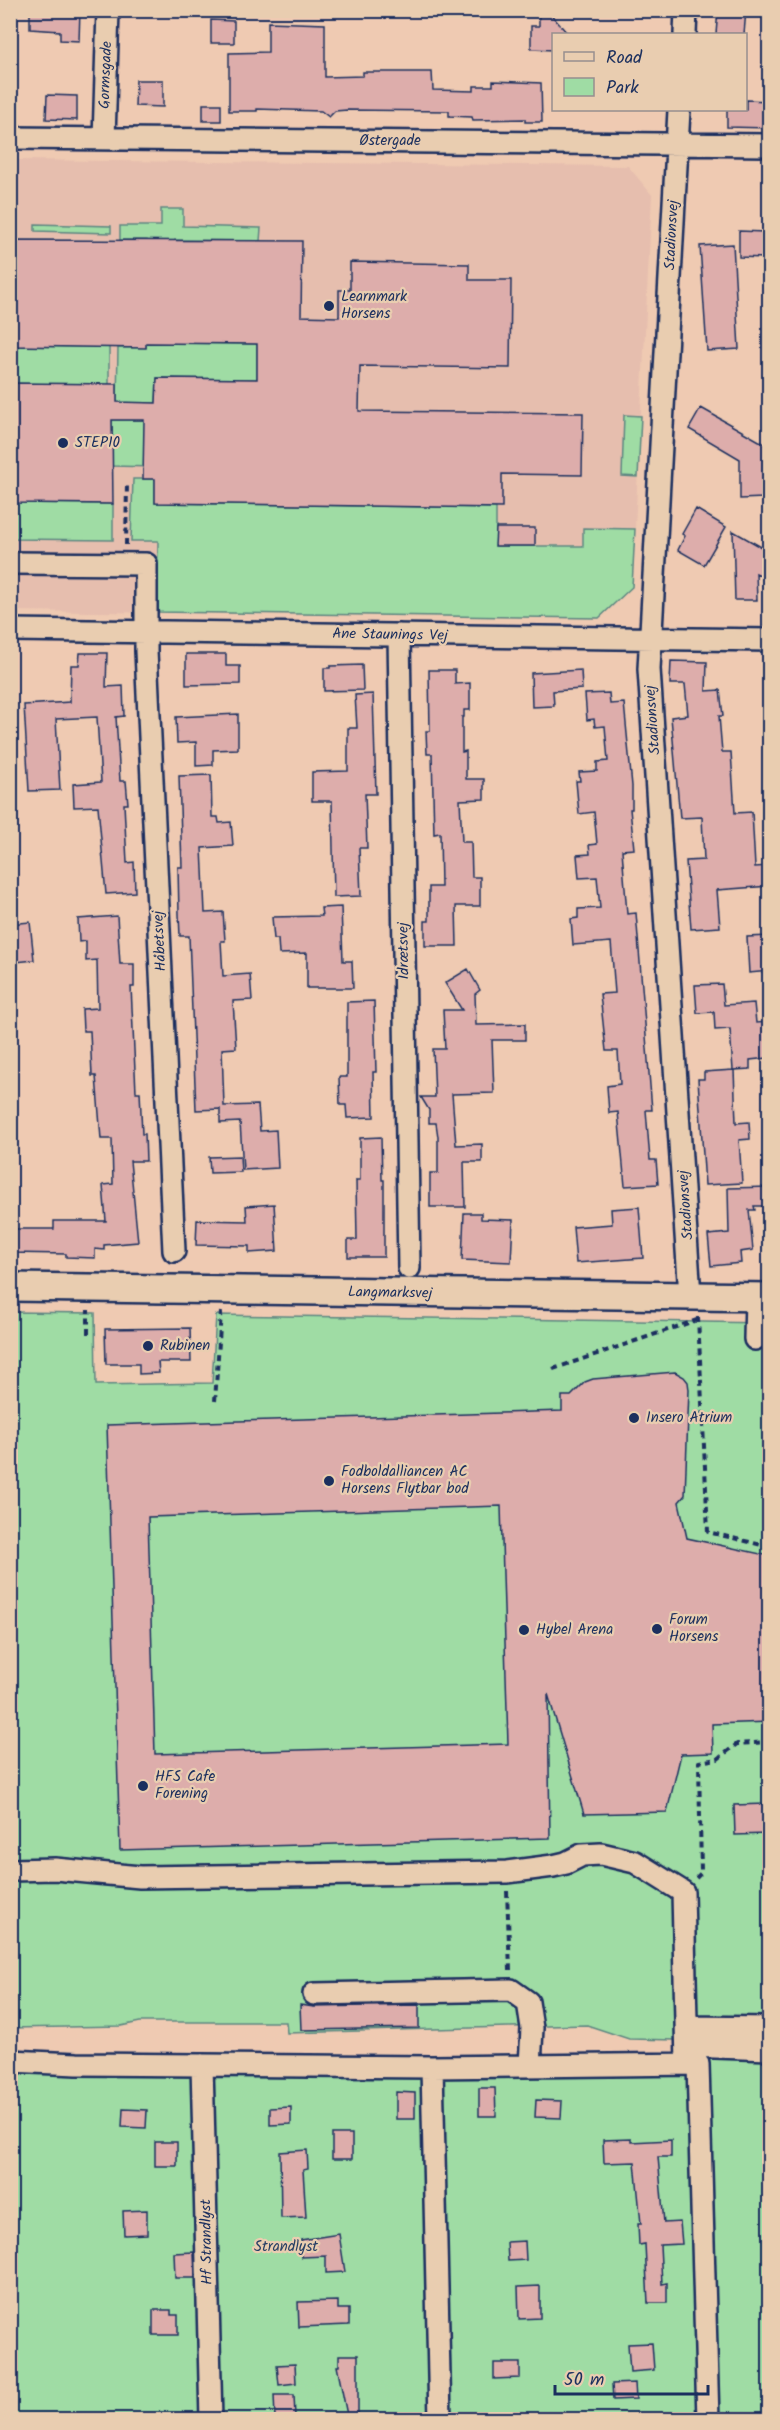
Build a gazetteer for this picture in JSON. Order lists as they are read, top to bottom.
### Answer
{
  "streets": {
    "main road": ["Langmarksvej"],
    "street": [
      "Gormsgade",
      "Østergade",
      "Stadionsvej",
      "Ane Staunings Vej",
      "Håbetsvej",
      "Idrætsvej",
      "Hf Strandlyst"
    ]
  },
  "crossings": [
    ["Gormsgade", "Østergade"],
    ["Østergade", "Stadionsvej"],
    ["Stadionsvej", "Ane Staunings Vej"],
    ["Stadionsvej", "Langmarksvej"],
    ["Ane Staunings Vej", "Håbetsvej"],
    ["Ane Staunings Vej", "Idrætsvej"]
  ],
  "parks": ["Strandlyst"],
  "places": [
    "Learnmark Horsens",
    "STEP10",
    "Rubinen",
    "Insero Atrium",
    "Fodboldalliancen AC Horsens Flytbar bod",
    "Forum Horsens",
    "Hybel Arena",
    "HFS Cafe Forening"
  ],
  "legend": ["Road", "Park"],
  "scale_bar": "50 m"
}
